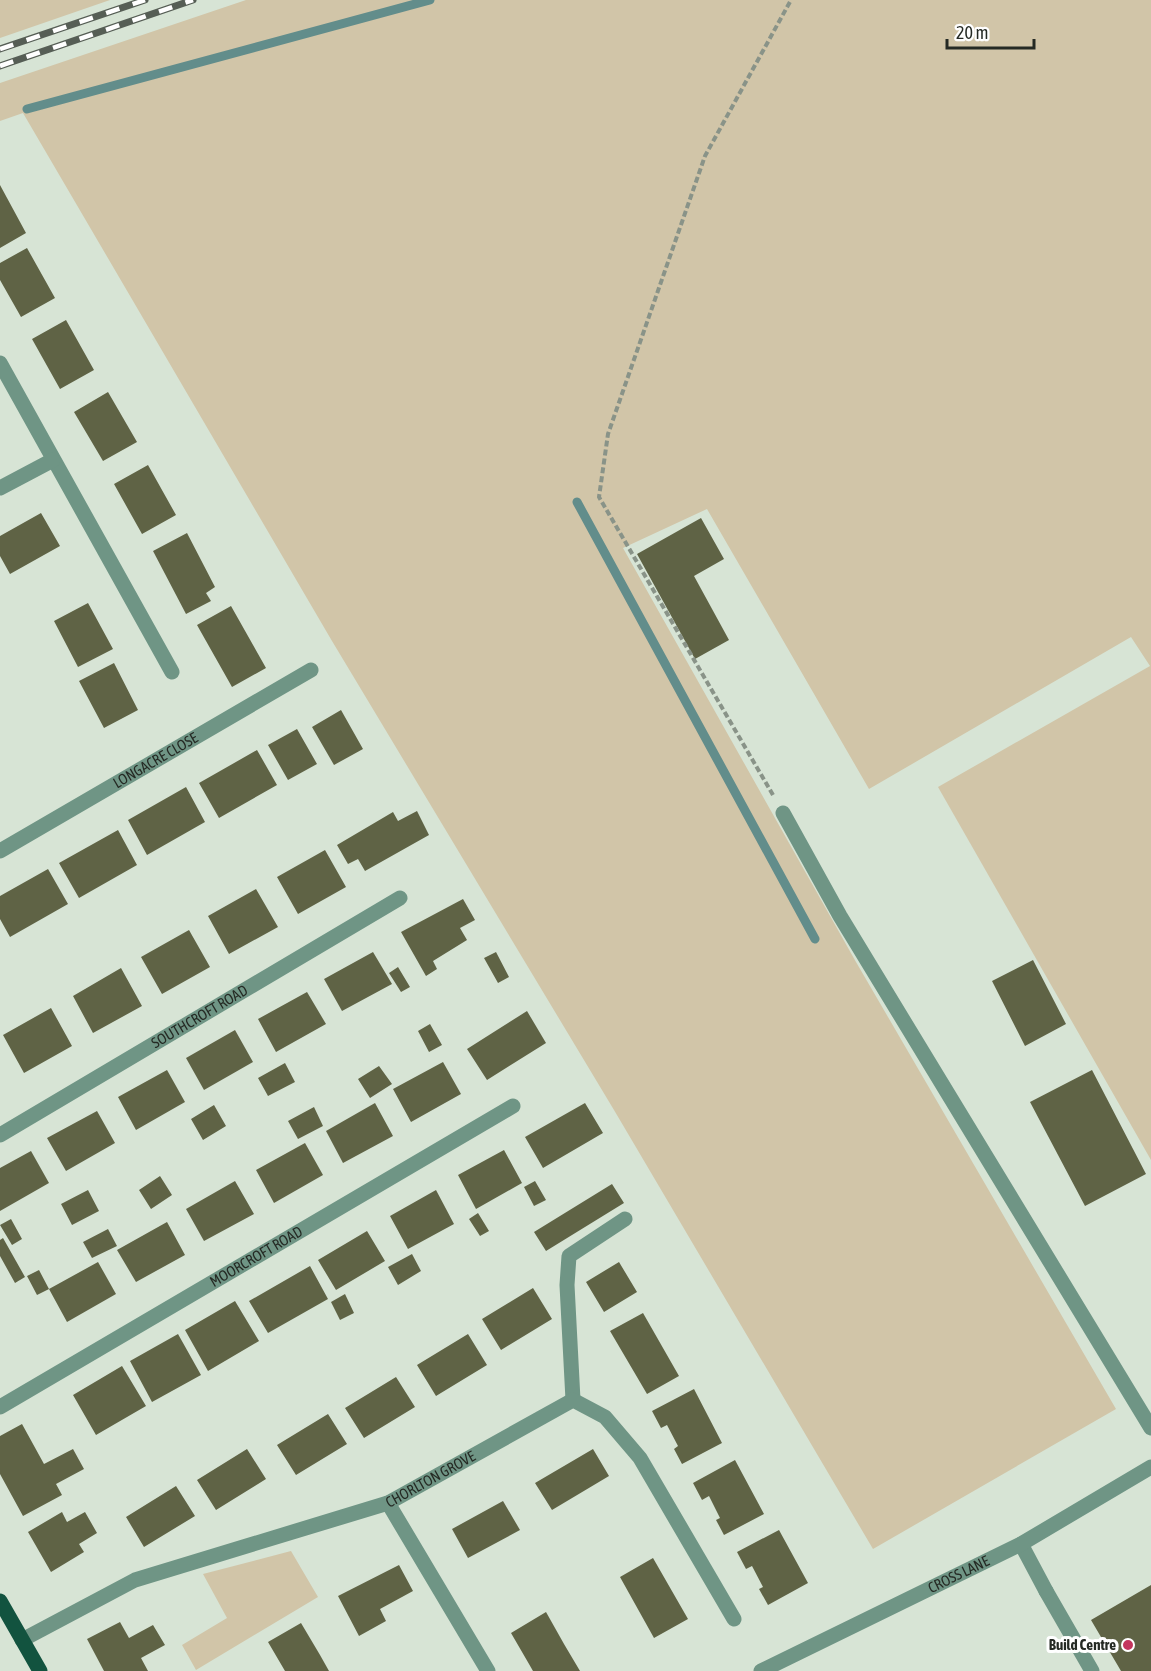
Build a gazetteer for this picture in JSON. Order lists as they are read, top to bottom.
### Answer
{
  "streets": {
    "street": [
      "LONGACRE CLOSE",
      "SOUTHCROFT ROAD",
      "MOORCROFT ROAD",
      "CHORLTON GROVE",
      "CROSS LANE"
    ]
  },
  "places": ["Build Centre"],
  "scale_bar": "20 m"
}
